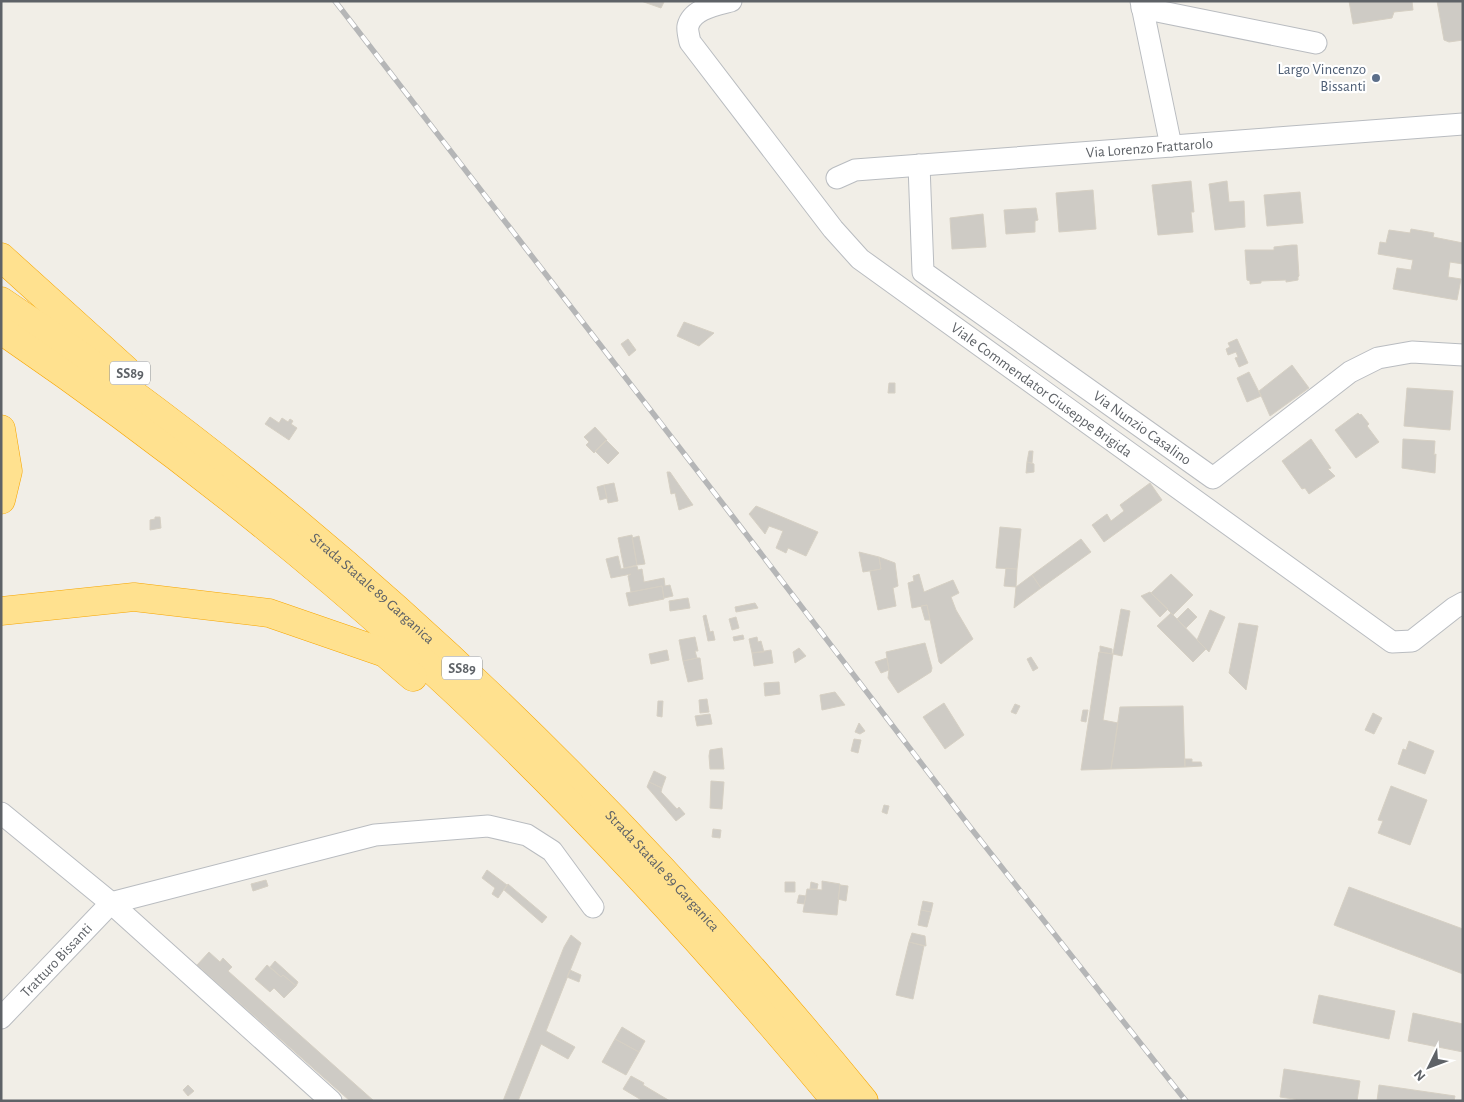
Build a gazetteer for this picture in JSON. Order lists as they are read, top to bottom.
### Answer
{
  "streets": {
    "highway": ["SS89", "Strada Statale 89 Garganica"],
    "street": [
      "Via Lorenzo Frattarolo",
      "Viale Commendator Giuseppe Brigida",
      "Via Nunzio Casalino",
      "Tratturo Bissanti"
    ]
  },
  "crossings": [
    ["Via Lorenzo Frattarolo", "Via Nunzio Casalino"],
    ["SS89", "Strada Statale 89 Garganica"]
  ],
  "places": ["Largo Vincenzo Bissanti"],
  "north": "bottom left"
}
